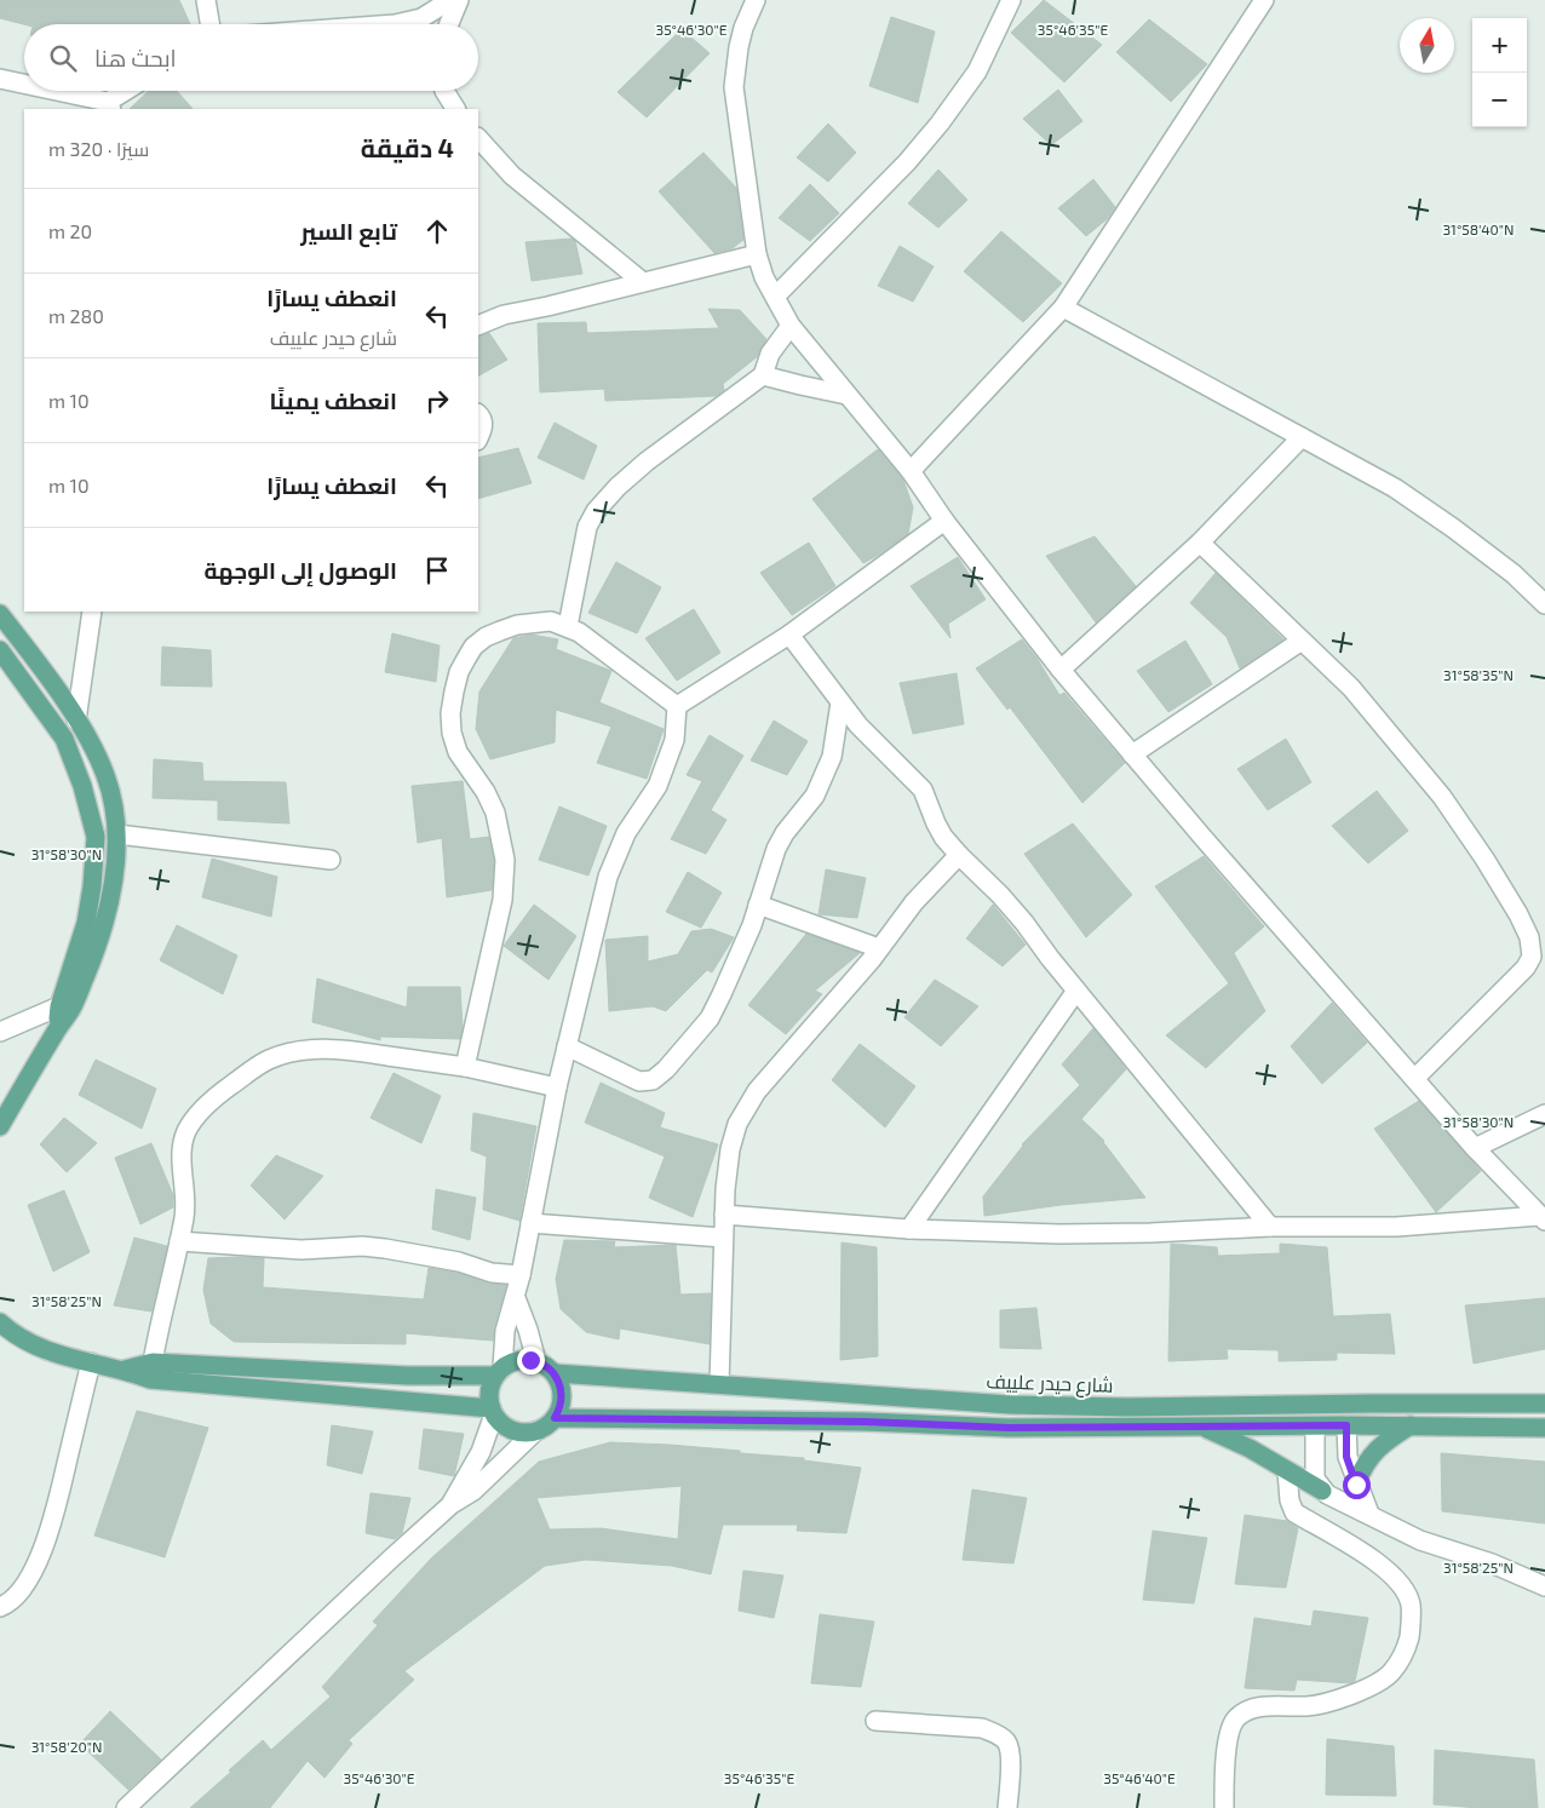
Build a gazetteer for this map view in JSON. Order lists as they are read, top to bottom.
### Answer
{
  "streets": {
    "main road": ["شارع حيدر علييف"]
  },
  "north": "top",
  "page": {
    "map_buttons": ["+", "−"],
    "search": "ابحث هنا",
    "heading": ["4 دقيقة", "سيرًا · 320 m"],
    "list": [
      ["تابع السير", "20 m"],
      ["انعطف يسارًا", "شارع حيدر علييف", "280 m"],
      ["انعطف يمينًا", "10 m"],
      ["انعطف يسارًا", "10 m"],
      "الوصول إلى الوجهة"
    ]
  },
  "coordinates": [
    "35°46'30\"E",
    "35°46'35\"E",
    "31°58'40\"N",
    "31°58'35\"N",
    "31°58'30\"N",
    "31°58'25\"N",
    "31°58'20\"N",
    "35°46'40\"E"
  ]
}
